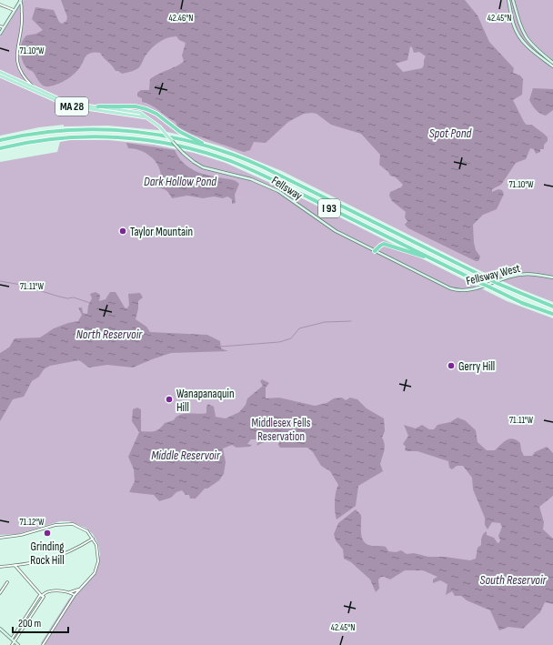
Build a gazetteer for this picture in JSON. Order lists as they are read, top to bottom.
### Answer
{
  "streets": {
    "highway": ["I 93"],
    "main road": ["MA 28", "Fellsway", "Fellsway West"]
  },
  "crossings": [
    ["Fellsway", "Fellsway West"]
  ],
  "water": [
    "Spot Pond",
    "Dark Hollow Pond",
    "North Reservoir",
    "Middle Reservoir",
    "South Reservoir"
  ],
  "parks": ["Middlesex Fells Reservation"],
  "places": [
    "Taylor Mountain",
    "Gerry Hill",
    "Wanapanaquin Hill",
    "Grinding Rock Hill"
  ],
  "scale_bar": "200 m",
  "coordinates": [
    "42.46°N",
    "42.45°N",
    "71.10°W",
    "71.11°W",
    "71.12°W"
  ]
}
